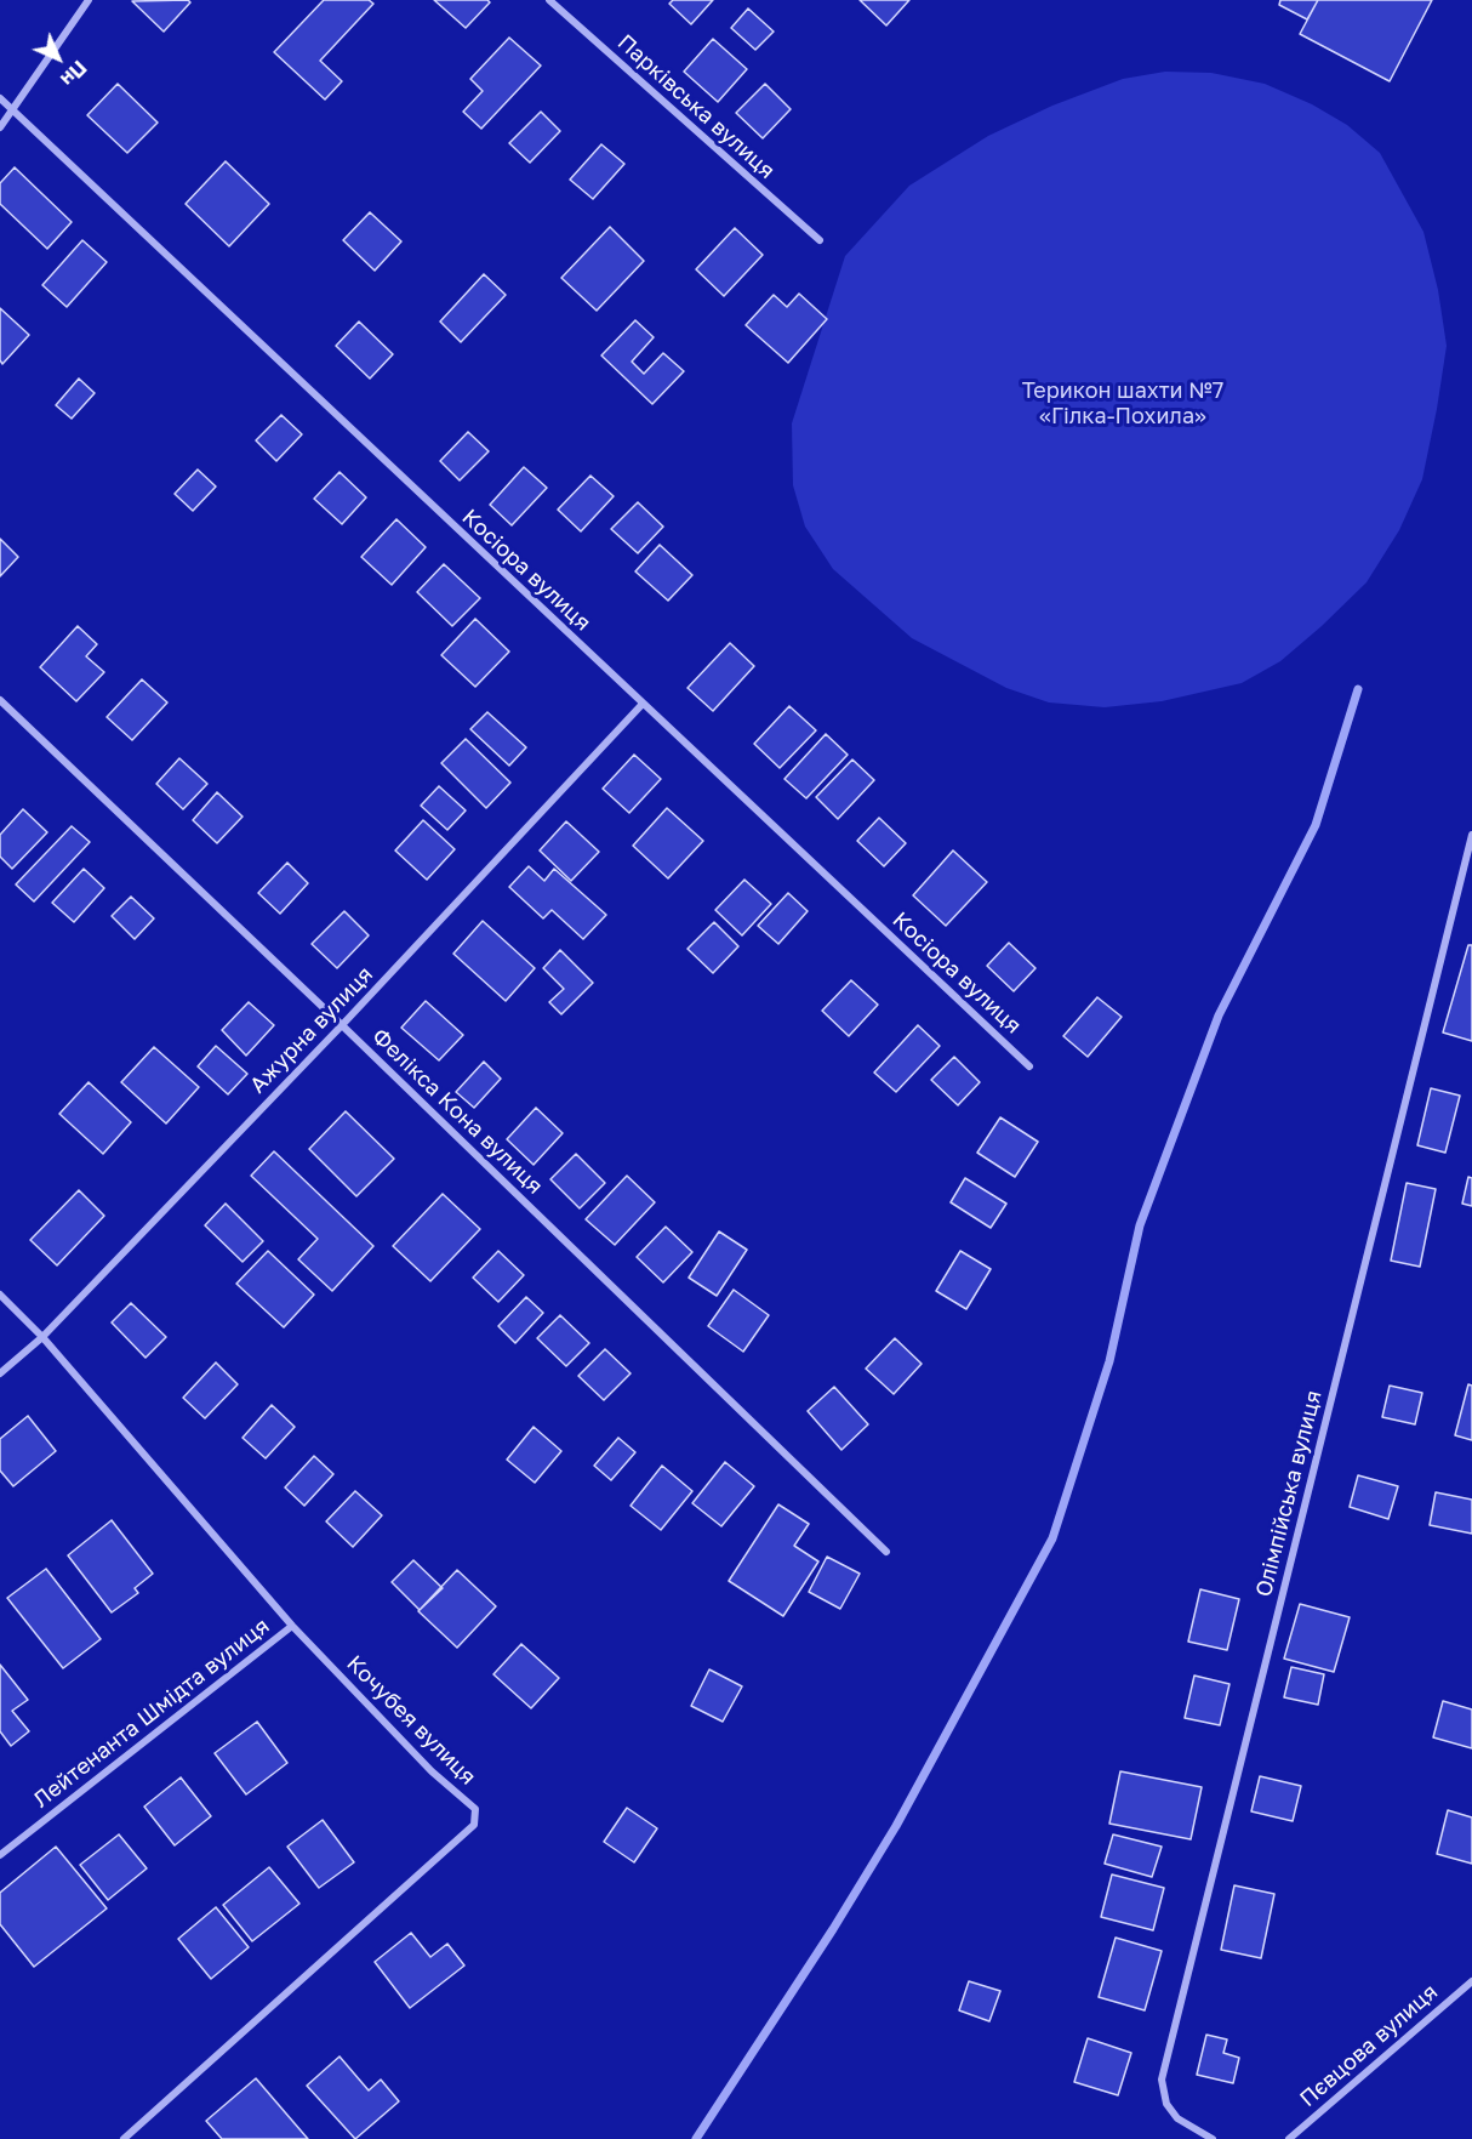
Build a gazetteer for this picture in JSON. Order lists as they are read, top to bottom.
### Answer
{
  "streets": {
    "street": [
      "Парківська вулиця",
      "Косіора вулиця",
      "Ажурна вулиця",
      "Фелікса Кона вулиця",
      "Олімпійська вулиця",
      "Лейтенанта Шмідта вулиця",
      "Кочубея вулиця",
      "Пєвцова вулиця"
    ]
  },
  "crossings": [
    ["Косіора вулиця", "Ажурна вулиця"],
    ["Ажурна вулиця", "Фелікса Кона вулиця"],
    ["Ажурна вулиця", "Кочубея вулиця"],
    ["Лейтенанта Шмідта вулиця", "Кочубея вулиця"]
  ],
  "parks": ["Терикон шахти №7 «Гілка-Похила»"],
  "north": "bottom right"
}
